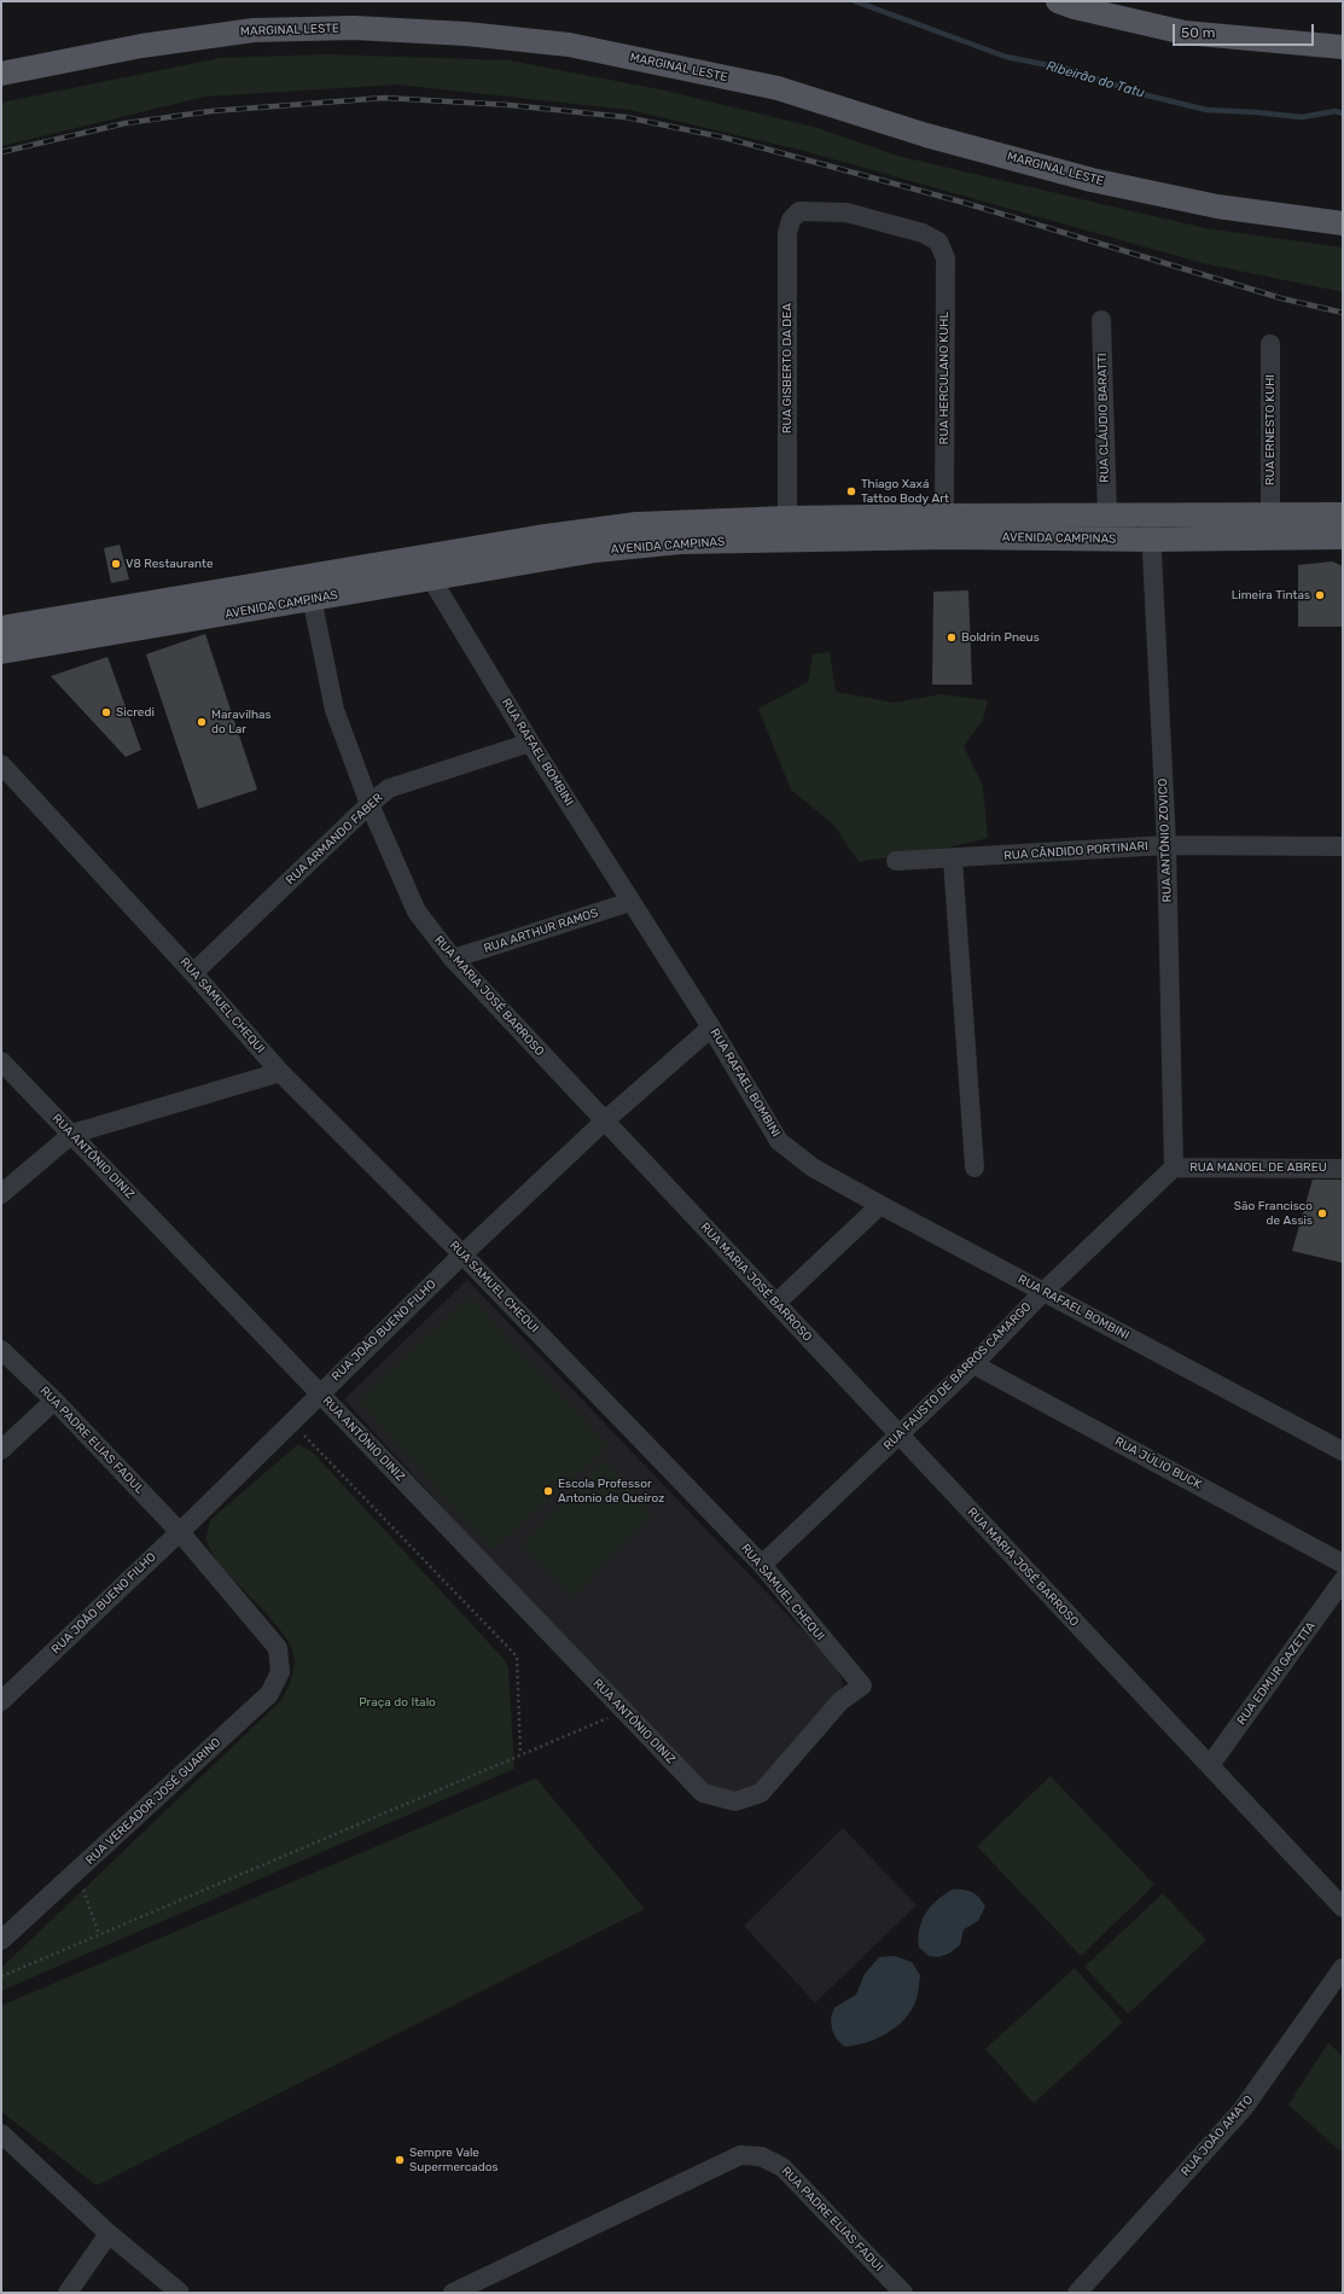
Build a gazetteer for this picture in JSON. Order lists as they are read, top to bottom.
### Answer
{
  "streets": {
    "main road": ["MARGINAL LESTE", "AVENIDA CAMPINAS"],
    "street": [
      "RUA GISBERTO DA DEA",
      "RUA HERCULANO KUHL",
      "RUA CLÁUDIO BARATTI",
      "RUA ERNESTO KUHI",
      "RUA RAFAEL BOMBINI",
      "RUA ARMANDO FABER",
      "RUA ANTÔNIO ZOVICO",
      "RUA CÂNDIDO PORTINARI",
      "RUA ARTHUR RAMOS",
      "RUA MARIA JOSÉ BARROSO",
      "RUA SAMUEL CHEQUI",
      "RUA ANTÔNIO DINIZ",
      "RUA MANOEL DE ABREU",
      "RUA JOÃO BUENO FILHO",
      "RUA FAUSTO DE BARROS CAMARGO",
      "RUA PADRE ELIAS FADUL",
      "RUA JÚLIO BUCK",
      "RUA EDMUR GAZETTA",
      "RUA VEREADOR JOSÉ GUARINO",
      "RUA JOÃO AMATO",
      "RUA PADRE ELIAS FADUI"
    ]
  },
  "crossings": [
    ["RUA GISBERTO DA DEA", "RUA HERCULANO KUHL"],
    ["RUA GISBERTO DA DEA", "AVENIDA CAMPINAS"],
    ["RUA HERCULANO KUHL", "AVENIDA CAMPINAS"],
    ["RUA CLÁUDIO BARATTI", "AVENIDA CAMPINAS"],
    ["RUA ERNESTO KUHI", "AVENIDA CAMPINAS"],
    ["AVENIDA CAMPINAS", "RUA RAFAEL BOMBINI"],
    ["AVENIDA CAMPINAS", "RUA ANTÔNIO ZOVICO"],
    ["AVENIDA CAMPINAS", "RUA MARIA JOSÉ BARROSO"],
    ["RUA RAFAEL BOMBINI", "RUA ARMANDO FABER"],
    ["RUA RAFAEL BOMBINI", "RUA ARTHUR RAMOS"],
    ["RUA RAFAEL BOMBINI", "RUA JOÃO BUENO FILHO"],
    ["RUA RAFAEL BOMBINI", "RUA FAUSTO DE BARROS CAMARGO"],
    ["RUA ARMANDO FABER", "RUA MARIA JOSÉ BARROSO"],
    ["RUA ARMANDO FABER", "RUA SAMUEL CHEQUI"],
    ["RUA ANTÔNIO ZOVICO", "RUA CÂNDIDO PORTINARI"],
    ["RUA ANTÔNIO ZOVICO", "RUA MANOEL DE ABREU"],
    ["RUA ANTÔNIO ZOVICO", "RUA FAUSTO DE BARROS CAMARGO"],
    ["RUA ARTHUR RAMOS", "RUA MARIA JOSÉ BARROSO"],
    ["RUA MARIA JOSÉ BARROSO", "RUA JOÃO BUENO FILHO"],
    ["RUA MARIA JOSÉ BARROSO", "RUA FAUSTO DE BARROS CAMARGO"],
    ["RUA MARIA JOSÉ BARROSO", "RUA EDMUR GAZETTA"],
    ["RUA SAMUEL CHEQUI", "RUA ANTÔNIO DINIZ"],
    ["RUA SAMUEL CHEQUI", "RUA JOÃO BUENO FILHO"],
    ["RUA SAMUEL CHEQUI", "RUA FAUSTO DE BARROS CAMARGO"],
    ["RUA ANTÔNIO DINIZ", "RUA JOÃO BUENO FILHO"],
    ["RUA MANOEL DE ABREU", "RUA FAUSTO DE BARROS CAMARGO"],
    ["RUA JOÃO BUENO FILHO", "RUA PADRE ELIAS FADUL"],
    ["RUA JOÃO BUENO FILHO", "RUA VEREADOR JOSÉ GUARINO"],
    ["RUA FAUSTO DE BARROS CAMARGO", "RUA JÚLIO BUCK"],
    ["RUA PADRE ELIAS FADUL", "RUA VEREADOR JOSÉ GUARINO"]
  ],
  "water": ["Ribeirão do Tatu"],
  "parks": ["Praça do Italo"],
  "places": [
    "Thiago Xaxá Tattoo Body Art",
    "V8 Restaurante",
    "Limeira Tintas",
    "Boldrin Pneus",
    "Sicredi",
    "Maravilhas do Lar",
    "São Francisco de Assis",
    "Escola Professor Antonio de Queiroz",
    "Sempre Vale Supermercados"
  ],
  "scale_bar": "50 m"
}
